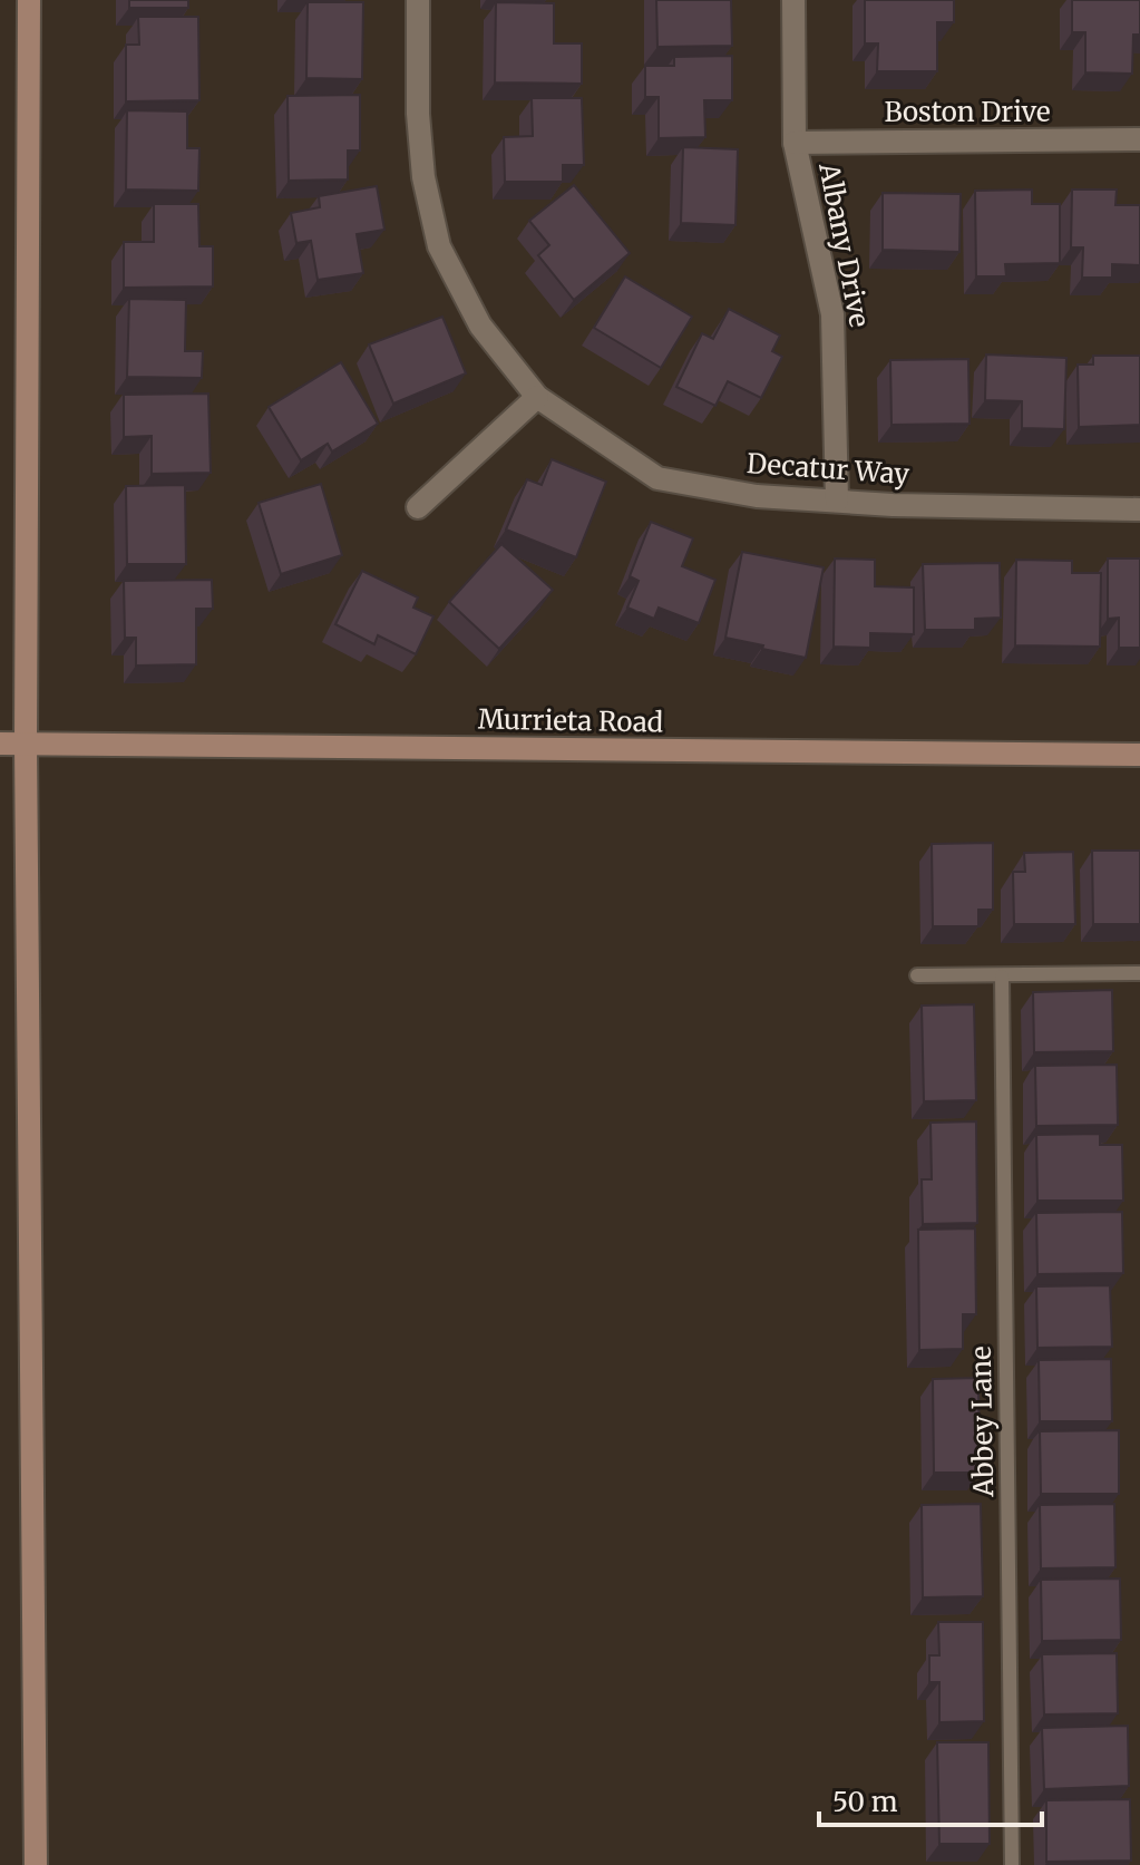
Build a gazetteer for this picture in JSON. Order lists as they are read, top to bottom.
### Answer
{
  "streets": {
    "street": [
      "Boston Drive",
      "Albany Drive",
      "Decatur Way",
      "Murrieta Road"
    ],
    "lane": ["Abbey Lane"]
  },
  "crossings": [
    ["Boston Drive", "Albany Drive"],
    ["Albany Drive", "Decatur Way"]
  ],
  "scale_bar": "50 m"
}
